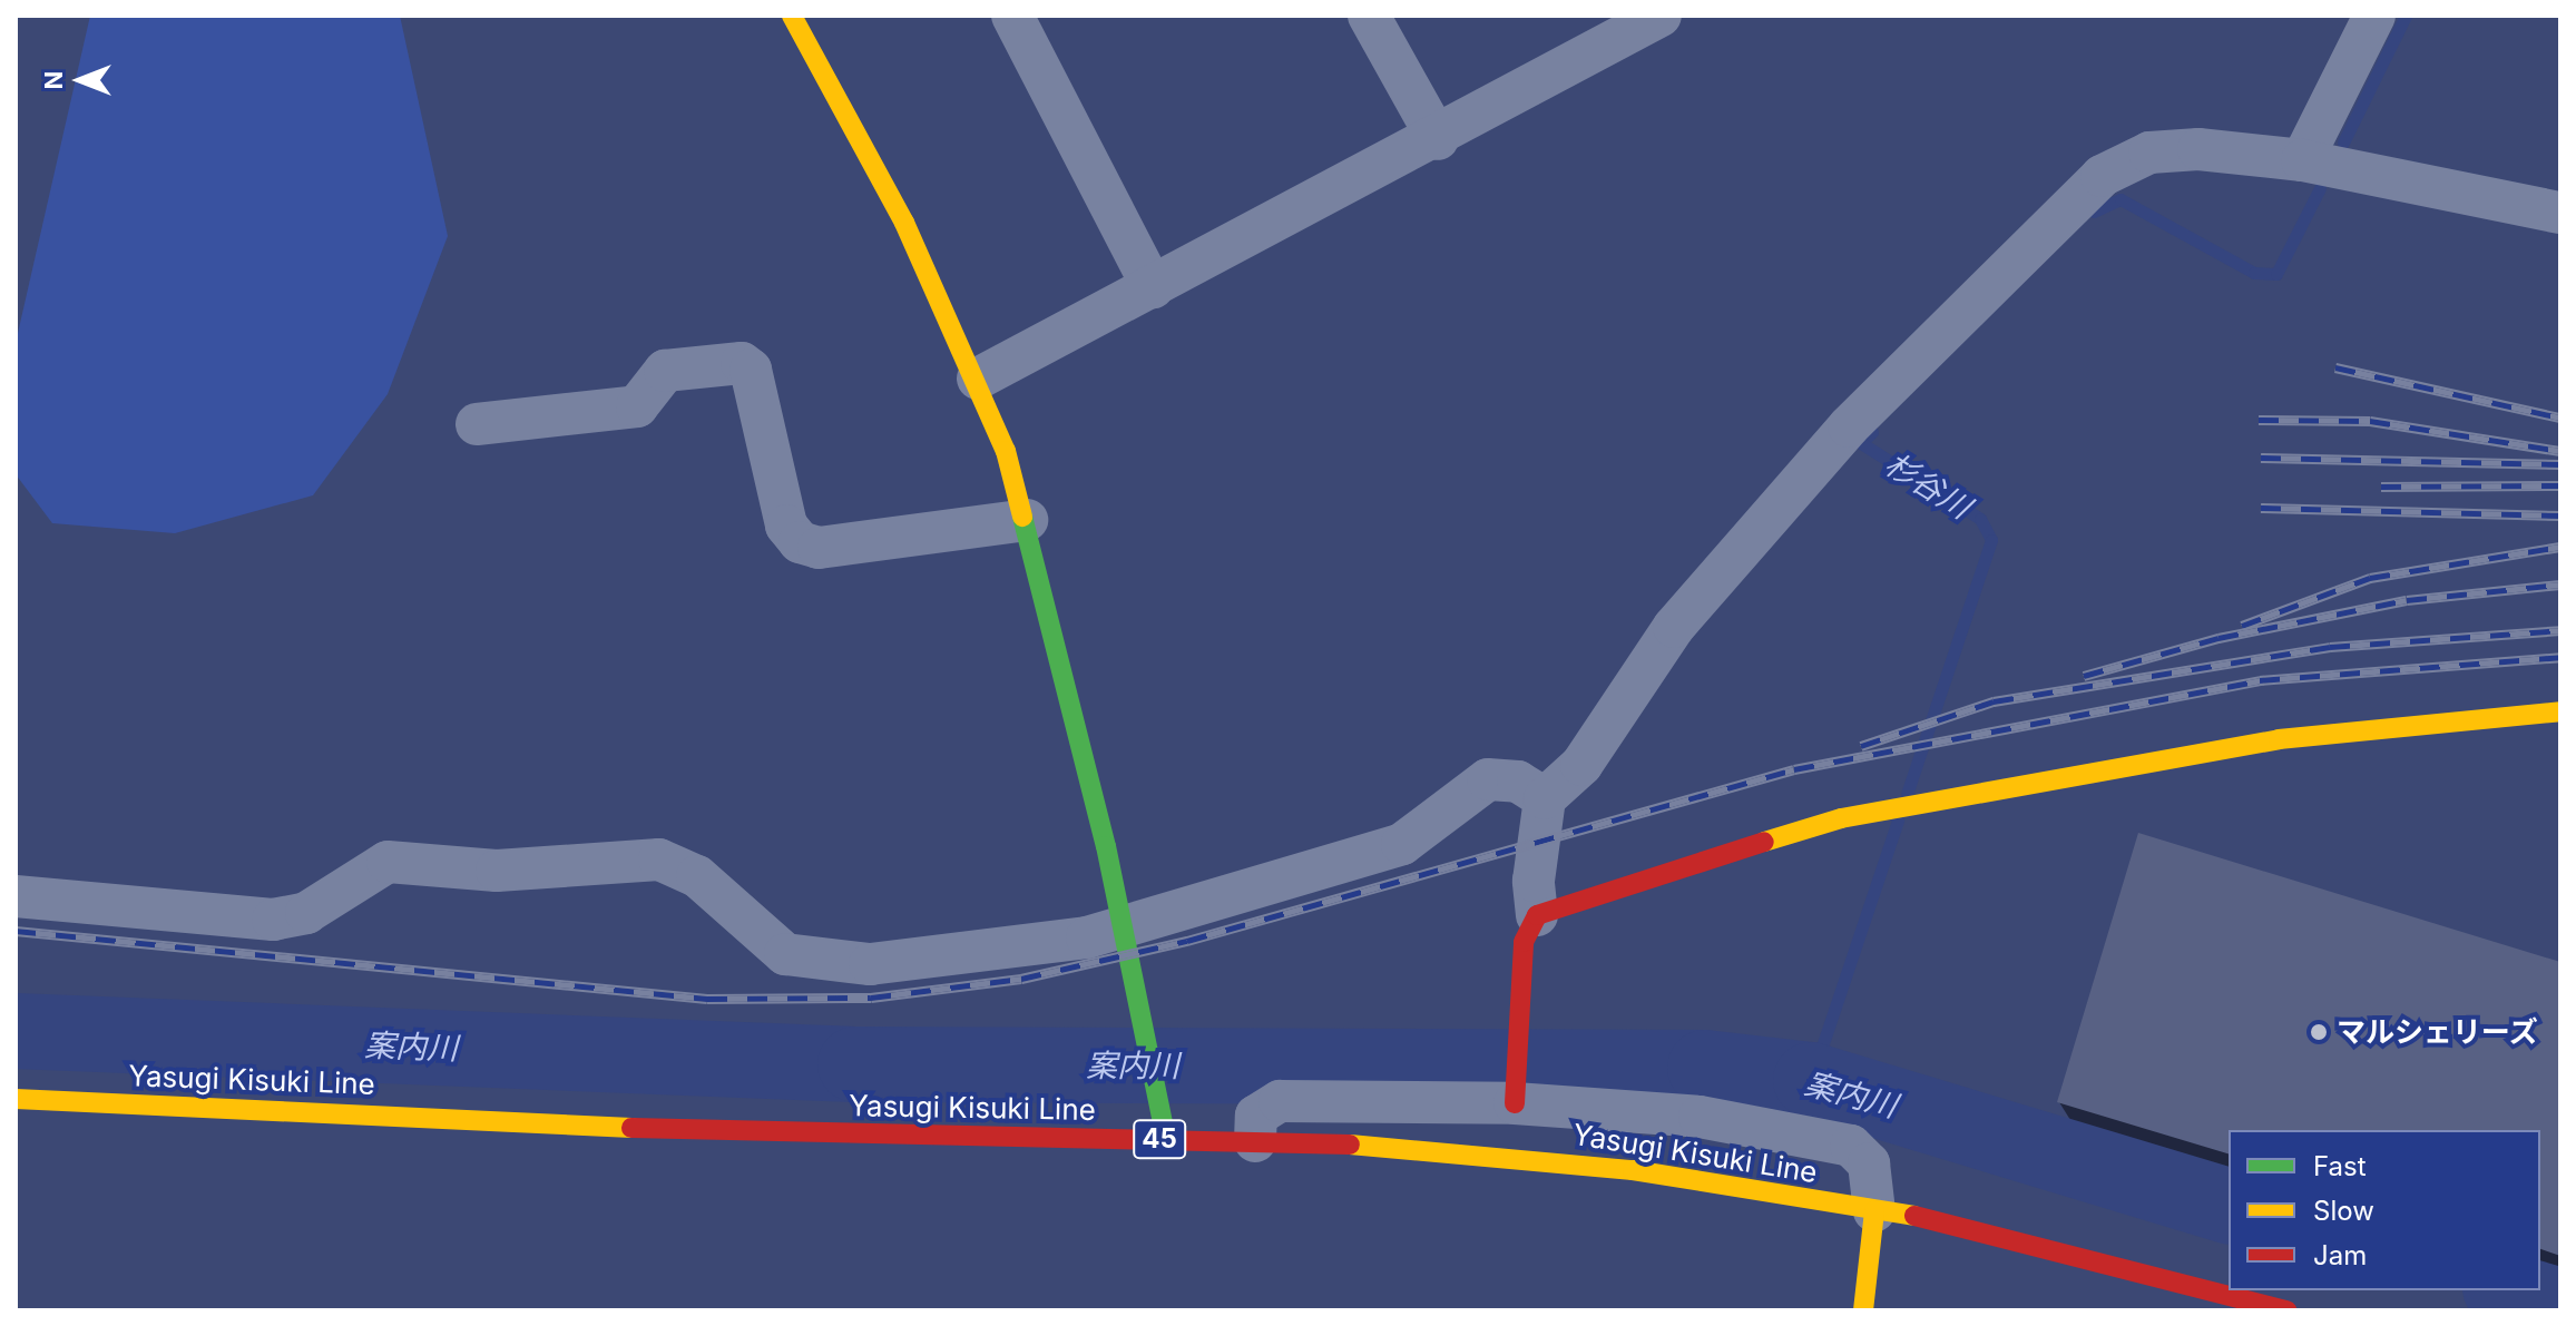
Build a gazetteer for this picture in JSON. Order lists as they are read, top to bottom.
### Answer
{
  "streets": {
    "street": ["Yasugi Kisuki Line", "45"]
  },
  "water": ["杉谷川", "案内川"],
  "places": ["マルシェリーズ"],
  "legend": ["Fast", "Slow", "Jam"],
  "north": "left"
}
